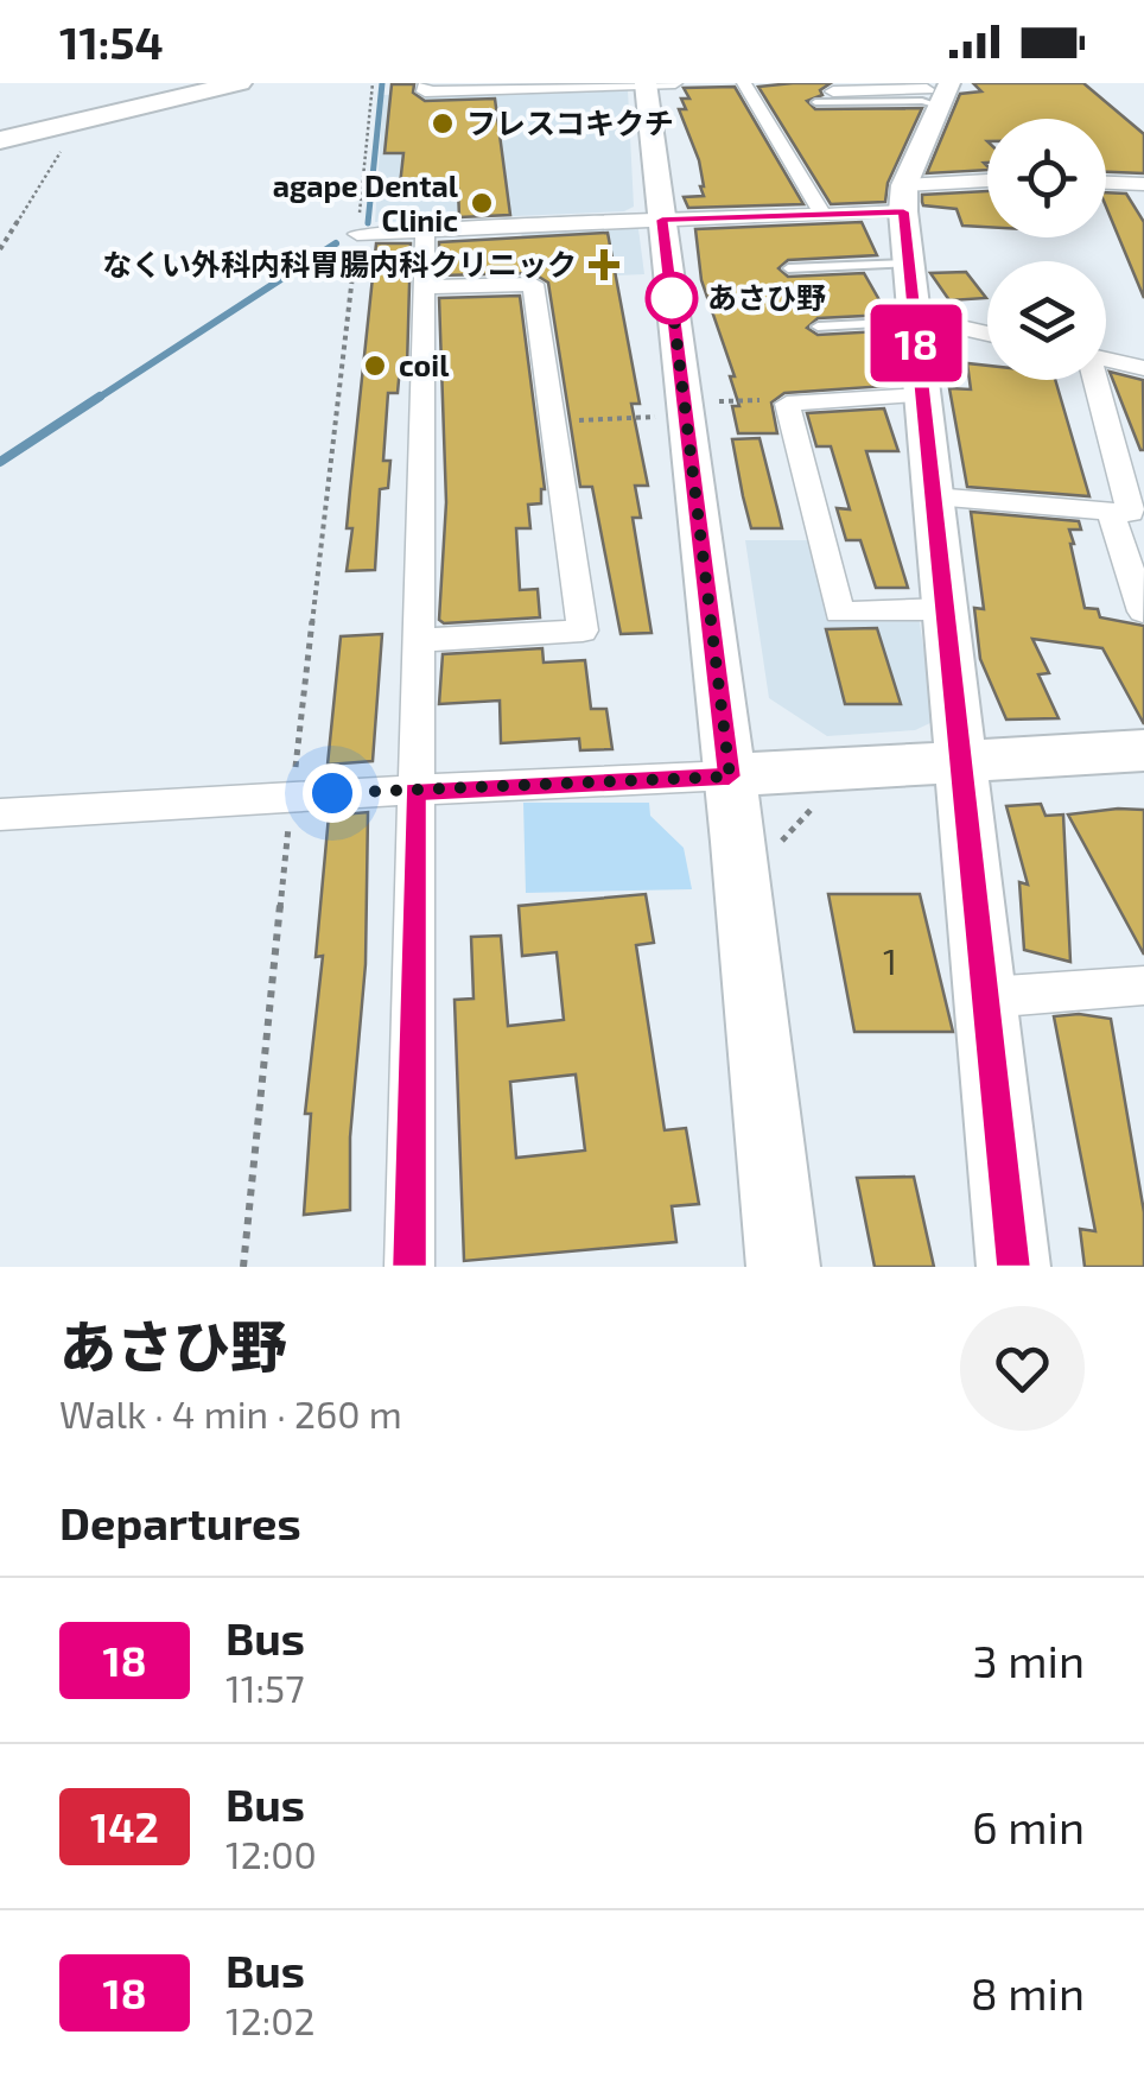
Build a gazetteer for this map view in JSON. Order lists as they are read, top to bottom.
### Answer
{
  "places": {
    "other": [
      "フレスコキクチ",
      "agape Dental Clinic",
      "あさひ野",
      "coil"
    ],
    "health": ["なくい外科内科胃腸内科クリニック"]
  },
  "lines": ["bus line 18"],
  "house_numbers": ["1"],
  "page": {
    "status": "11:54",
    "on_map": "18",
    "heading": [
      ["あさひ野", "Walk · 4 min · 260 m"],
      "Departures"
    ],
    "list": [
      {
        "mark": "18",
        "name": "Bus",
        "note": "11:57",
        "value": "3 min"
      },
      {
        "mark": "142",
        "name": "Bus",
        "note": "12:00",
        "value": "6 min"
      },
      {
        "mark": "18",
        "name": "Bus",
        "note": "12:02",
        "value": "8 min"
      }
    ]
  }
}
